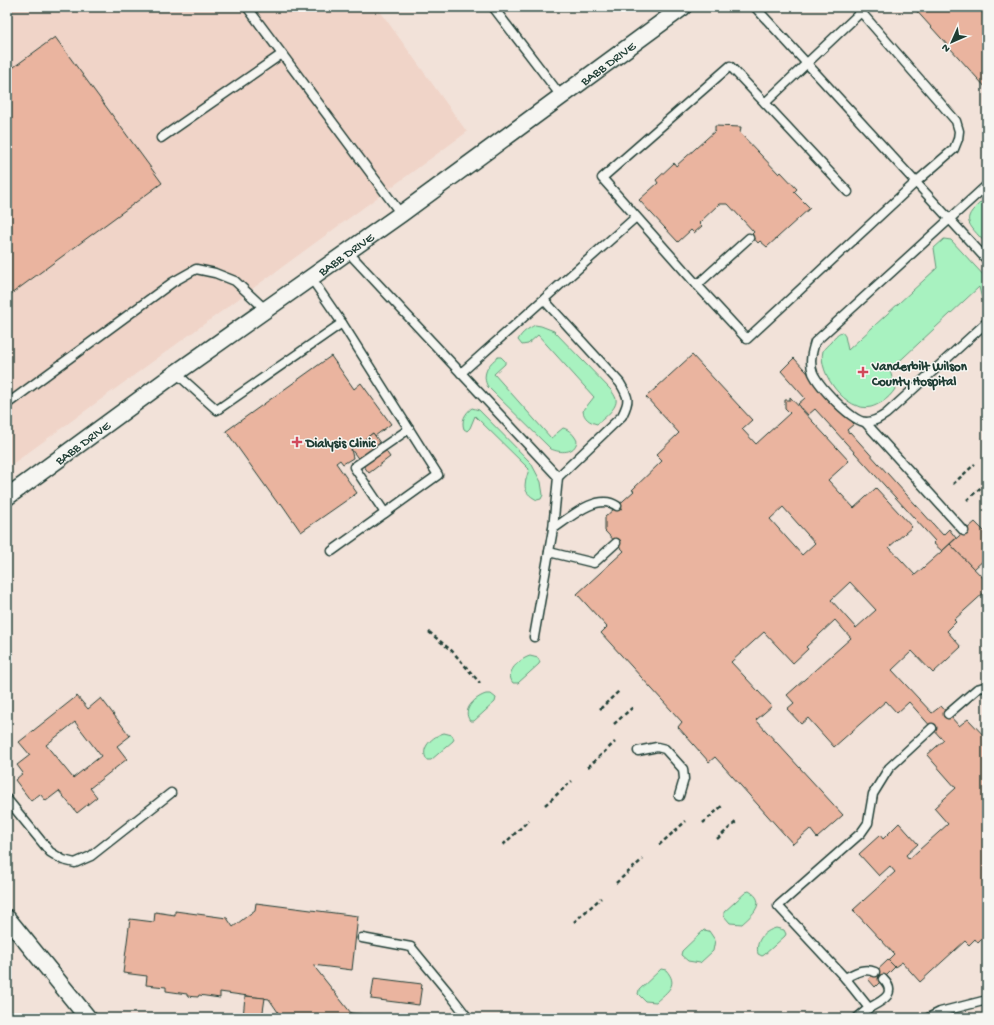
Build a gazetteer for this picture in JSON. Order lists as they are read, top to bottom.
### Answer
{
  "streets": {
    "street": ["BABB DRIVE"]
  },
  "places": {
    "health": ["Vanderbilt Wilson County Hospital", "Dialysis Clinic"]
  },
  "north": "bottom left"
}
